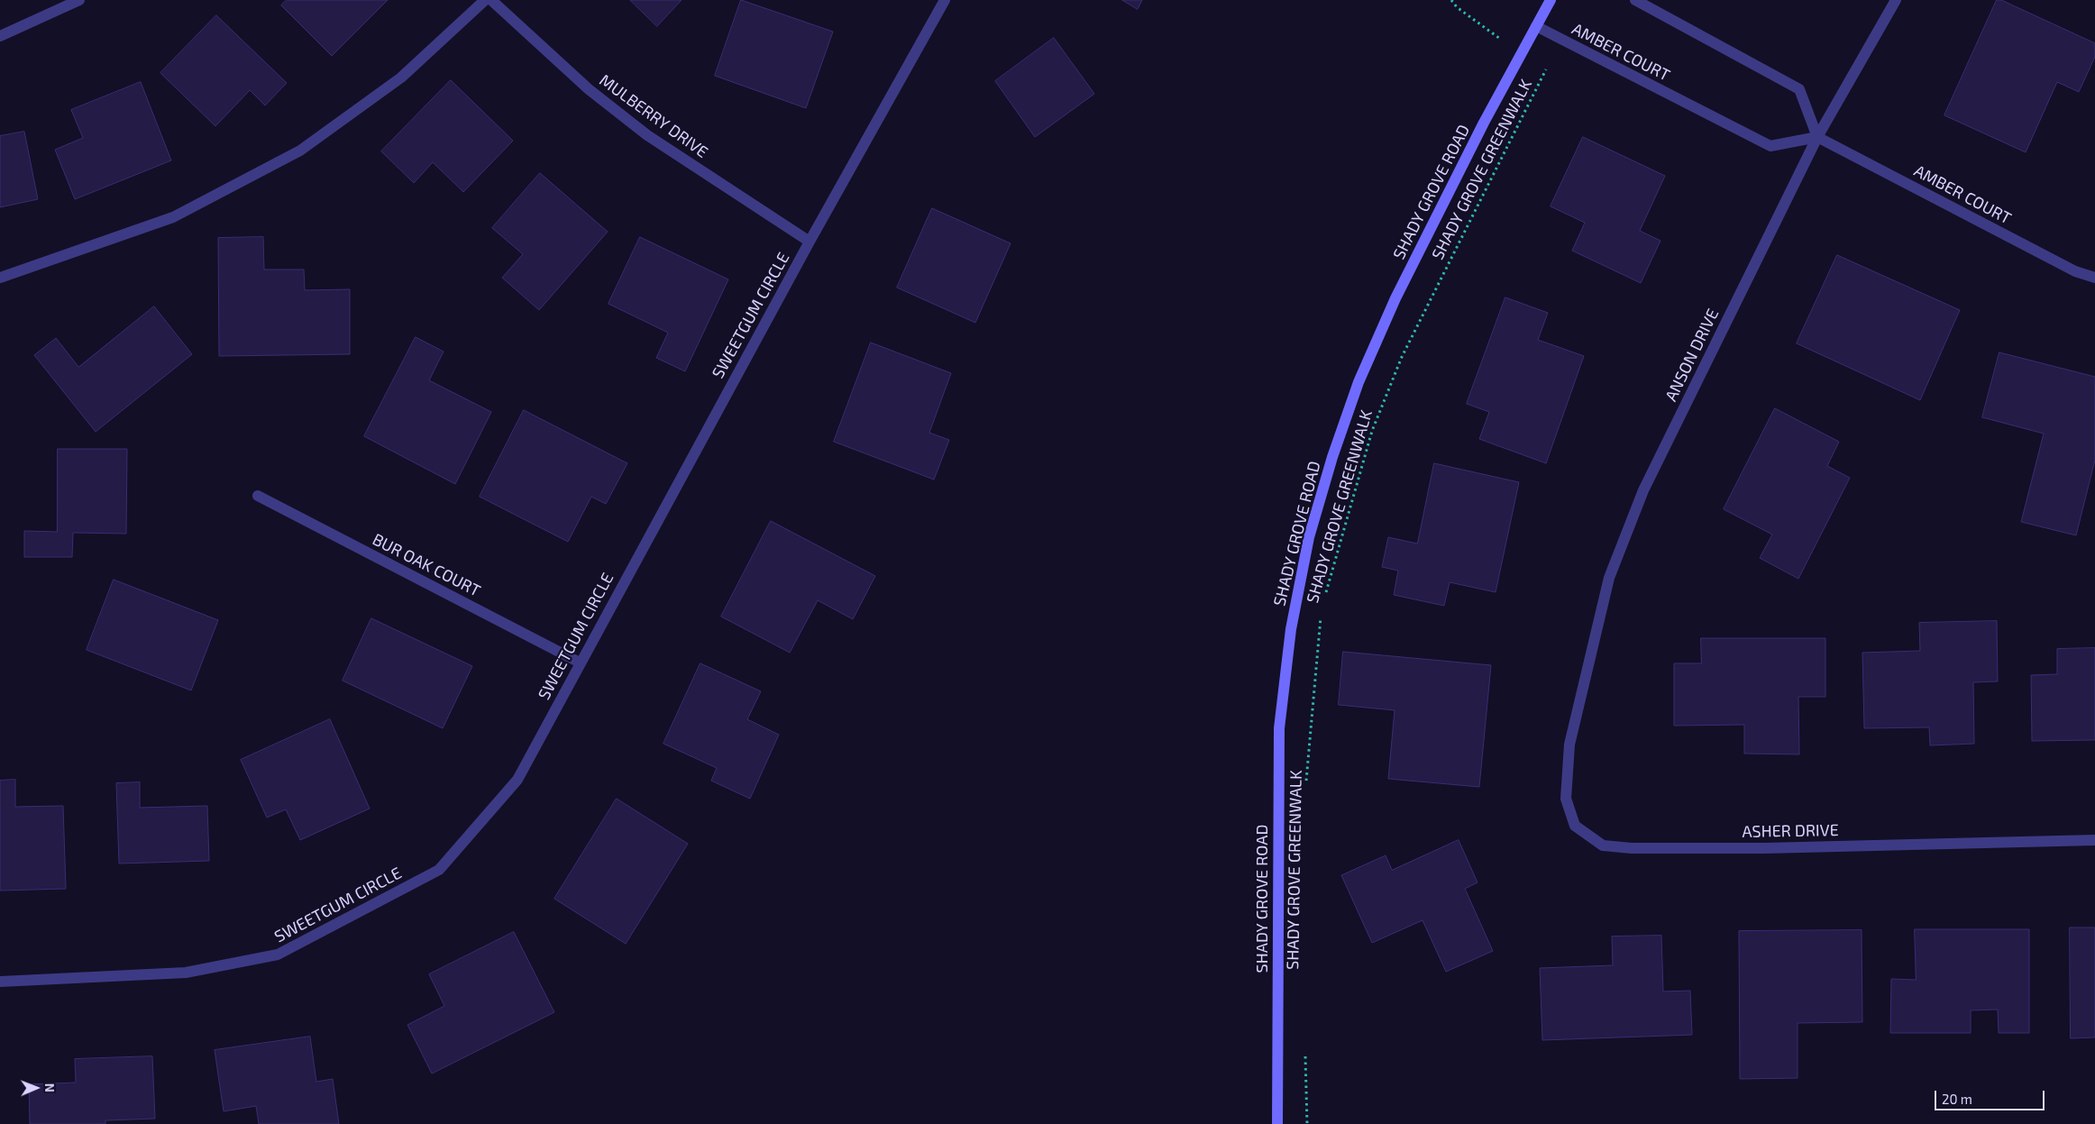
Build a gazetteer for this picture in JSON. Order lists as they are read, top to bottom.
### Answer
{
  "streets": {
    "main road": ["SHADY GROVE ROAD"],
    "street": [
      "AMBER COURT",
      "MULBERRY DRIVE",
      "SWEETGUM CIRCLE",
      "ANSON DRIVE",
      "BUR OAK COURT",
      "ASHER DRIVE"
    ],
    "path": ["SHADY GROVE GREENWALK"]
  },
  "crossings": [
    ["AMBER COURT", "SHADY GROVE ROAD"],
    ["AMBER COURT", "ANSON DRIVE"],
    ["MULBERRY DRIVE", "SWEETGUM CIRCLE"],
    ["SHADY GROVE GREENWALK", "SHADY GROVE ROAD"],
    ["SWEETGUM CIRCLE", "BUR OAK COURT"],
    ["ANSON DRIVE", "ASHER DRIVE"]
  ],
  "scale_bar": "20 m",
  "north": "right"
}
